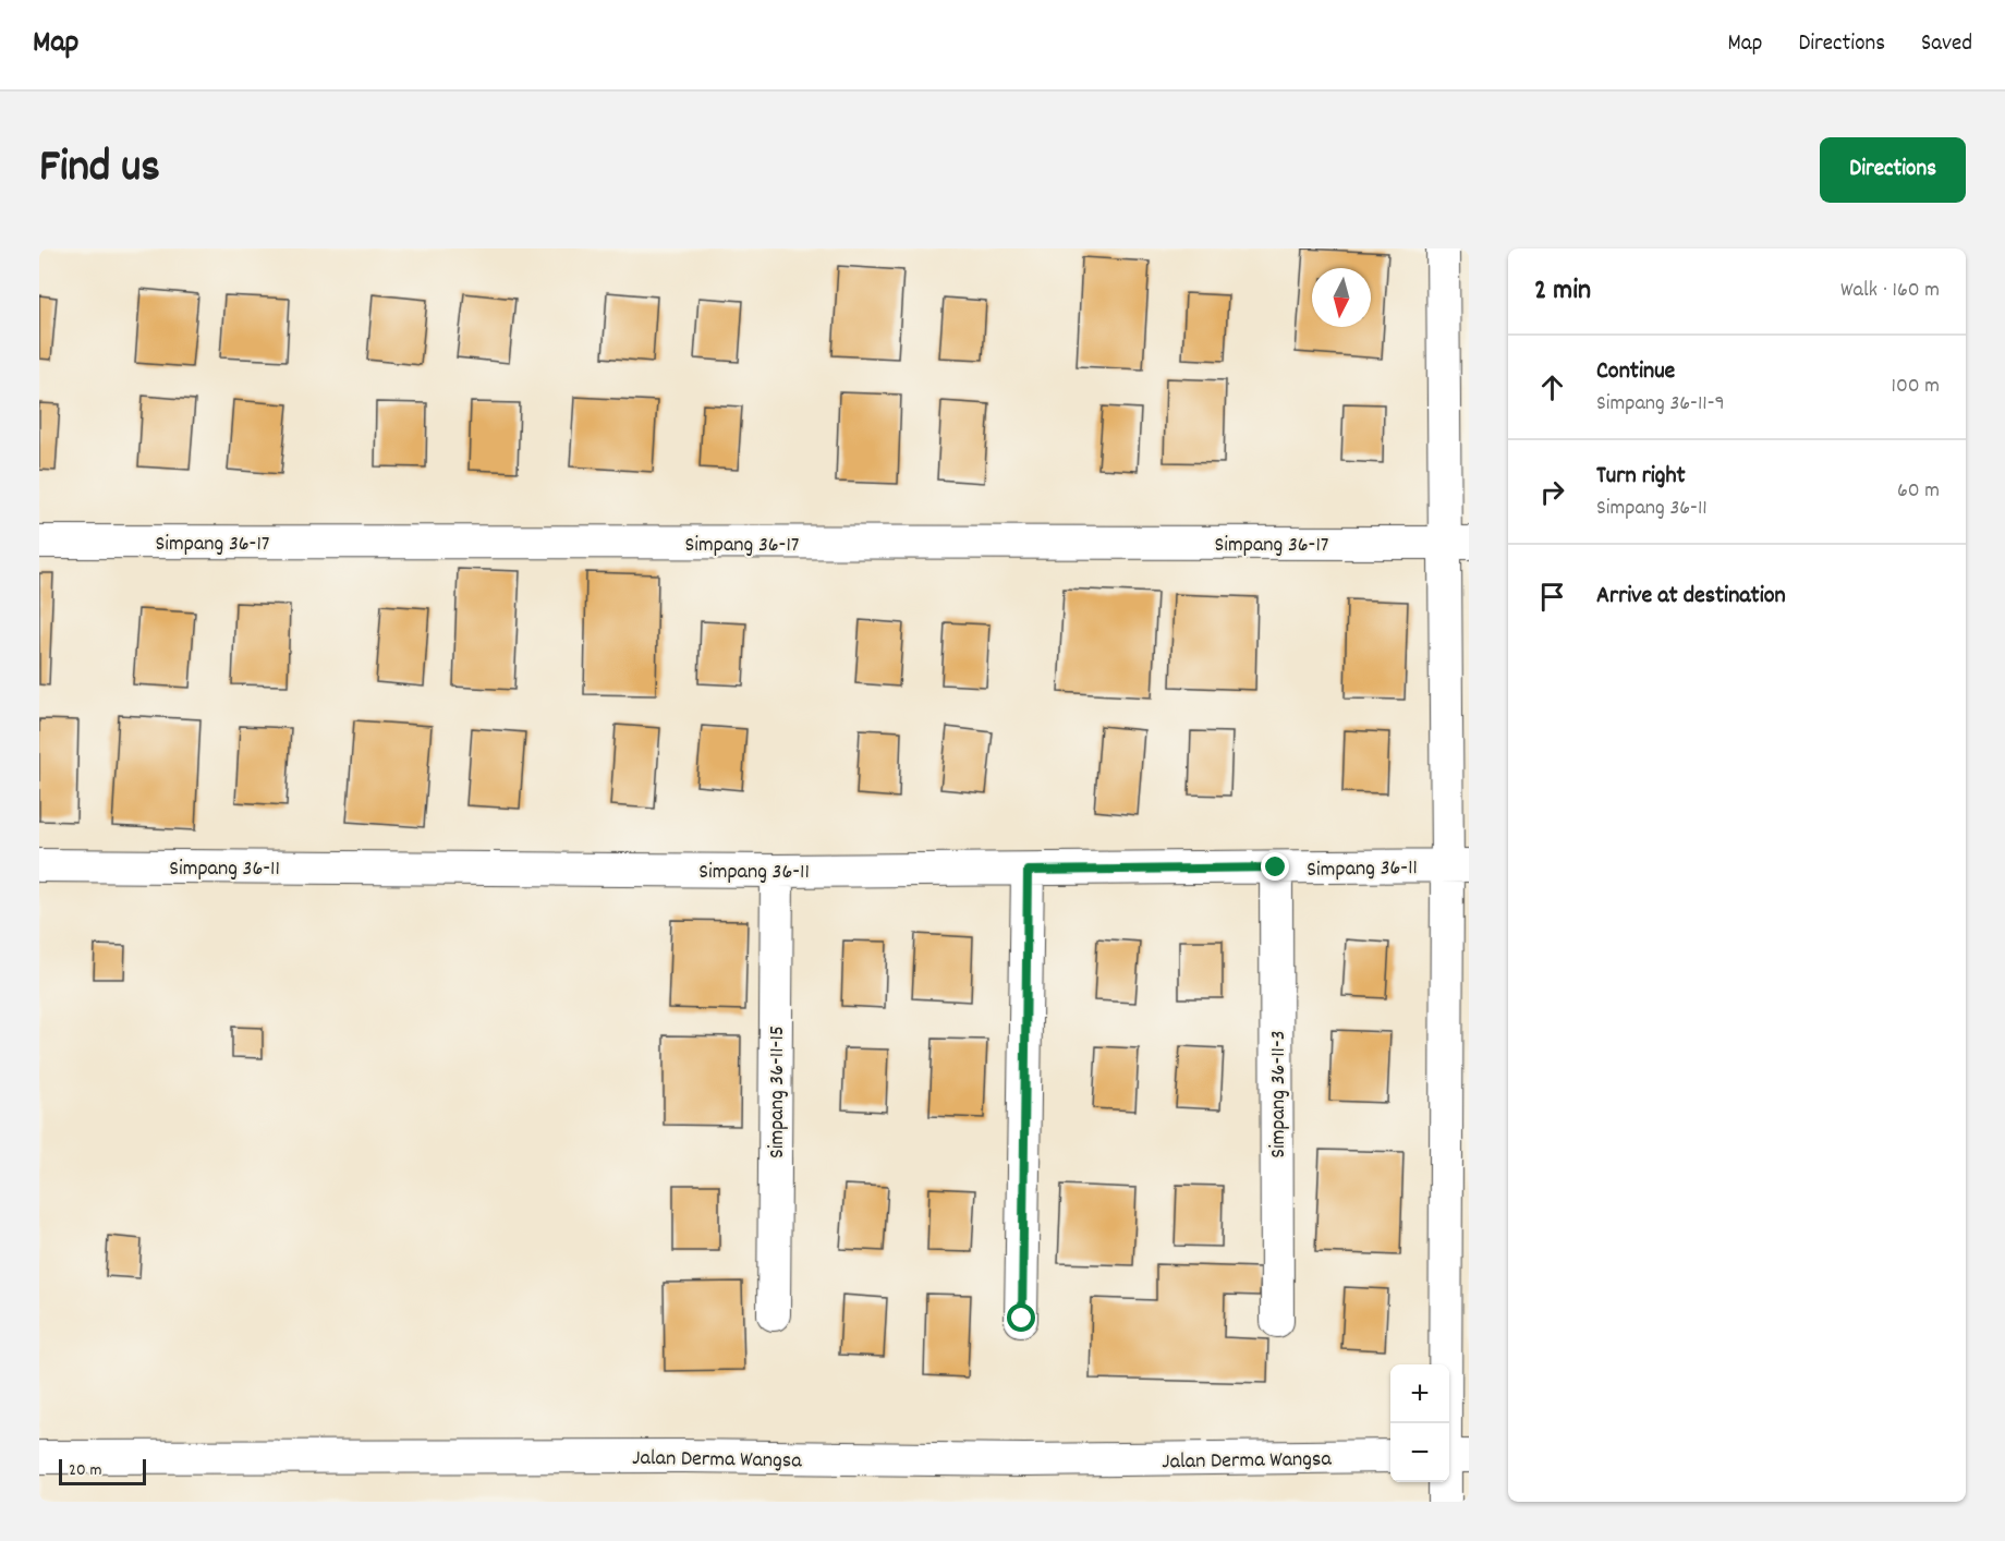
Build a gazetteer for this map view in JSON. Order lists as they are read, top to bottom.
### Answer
{
  "streets": {
    "street": [
      "Simpang 36-17",
      "Simpang 36-11",
      "Simpang 36-11-15",
      "Simpang 36-11-3",
      "Jalan Derma Wangsa"
    ]
  },
  "crossings": [
    ["Simpang 36-11", "Simpang 36-11-15"],
    ["Simpang 36-11", "Simpang 36-11-3"]
  ],
  "scale_bar": "20 m",
  "north": "bottom",
  "page": {
    "header": "Map",
    "nav": ["Map", "Directions", "Saved"],
    "title": "Find us",
    "buttons": "Directions",
    "heading": ["2 min", "Walk · 160 m"],
    "list": [
      ["Continue", "Simpang 36-11-9", "100 m"],
      ["Turn right", "Simpang 36-11", "60 m"],
      "Arrive at destination"
    ],
    "map_buttons": ["+", "−"],
    "scale": "20 m"
  }
}
